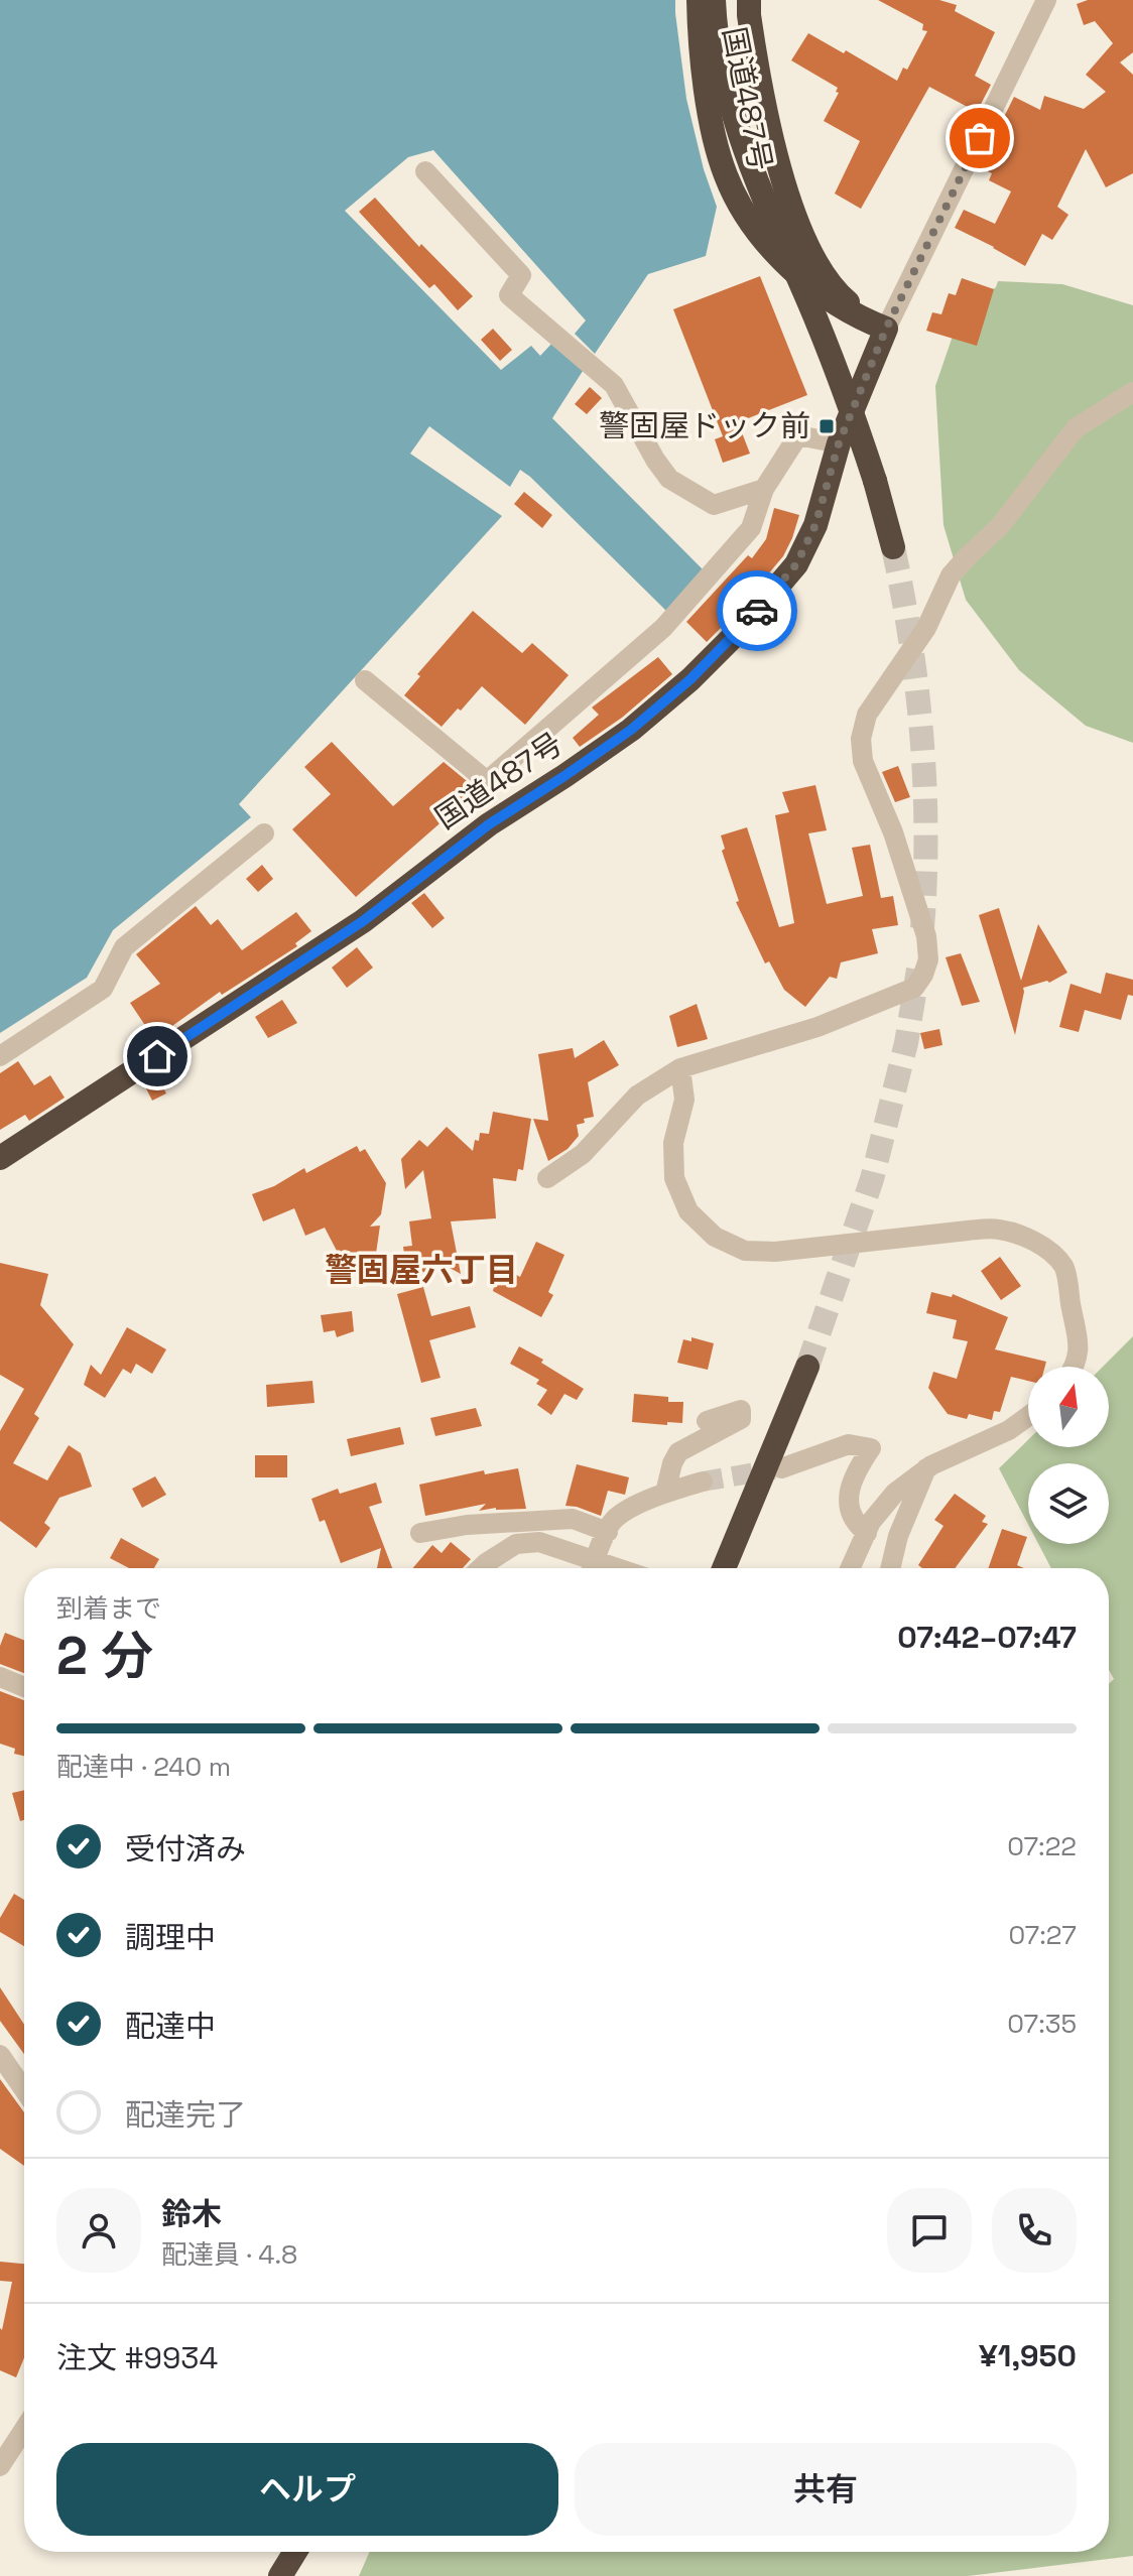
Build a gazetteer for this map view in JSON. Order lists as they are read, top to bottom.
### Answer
{
  "streets": {
    "highway": ["国道487号"]
  },
  "districts": ["警固屋六丁目"],
  "places": {
    "transit": ["警固屋ドック前"]
  },
  "north": "top",
  "page": {
    "heading": ["2 分", "到着まで", "07:42–07:47"],
    "panel": [
      "鈴木",
      "配達員 · 4.8",
      "注文 #9934",
      "¥1,950"
    ],
    "bar": "配達中 · 240 m",
    "list": [
      ["受付済み", "07:22"],
      ["調理中", "07:27"],
      ["配達中", "07:35"],
      "配達完了"
    ],
    "buttons": ["ヘルプ", "共有"]
  }
}
